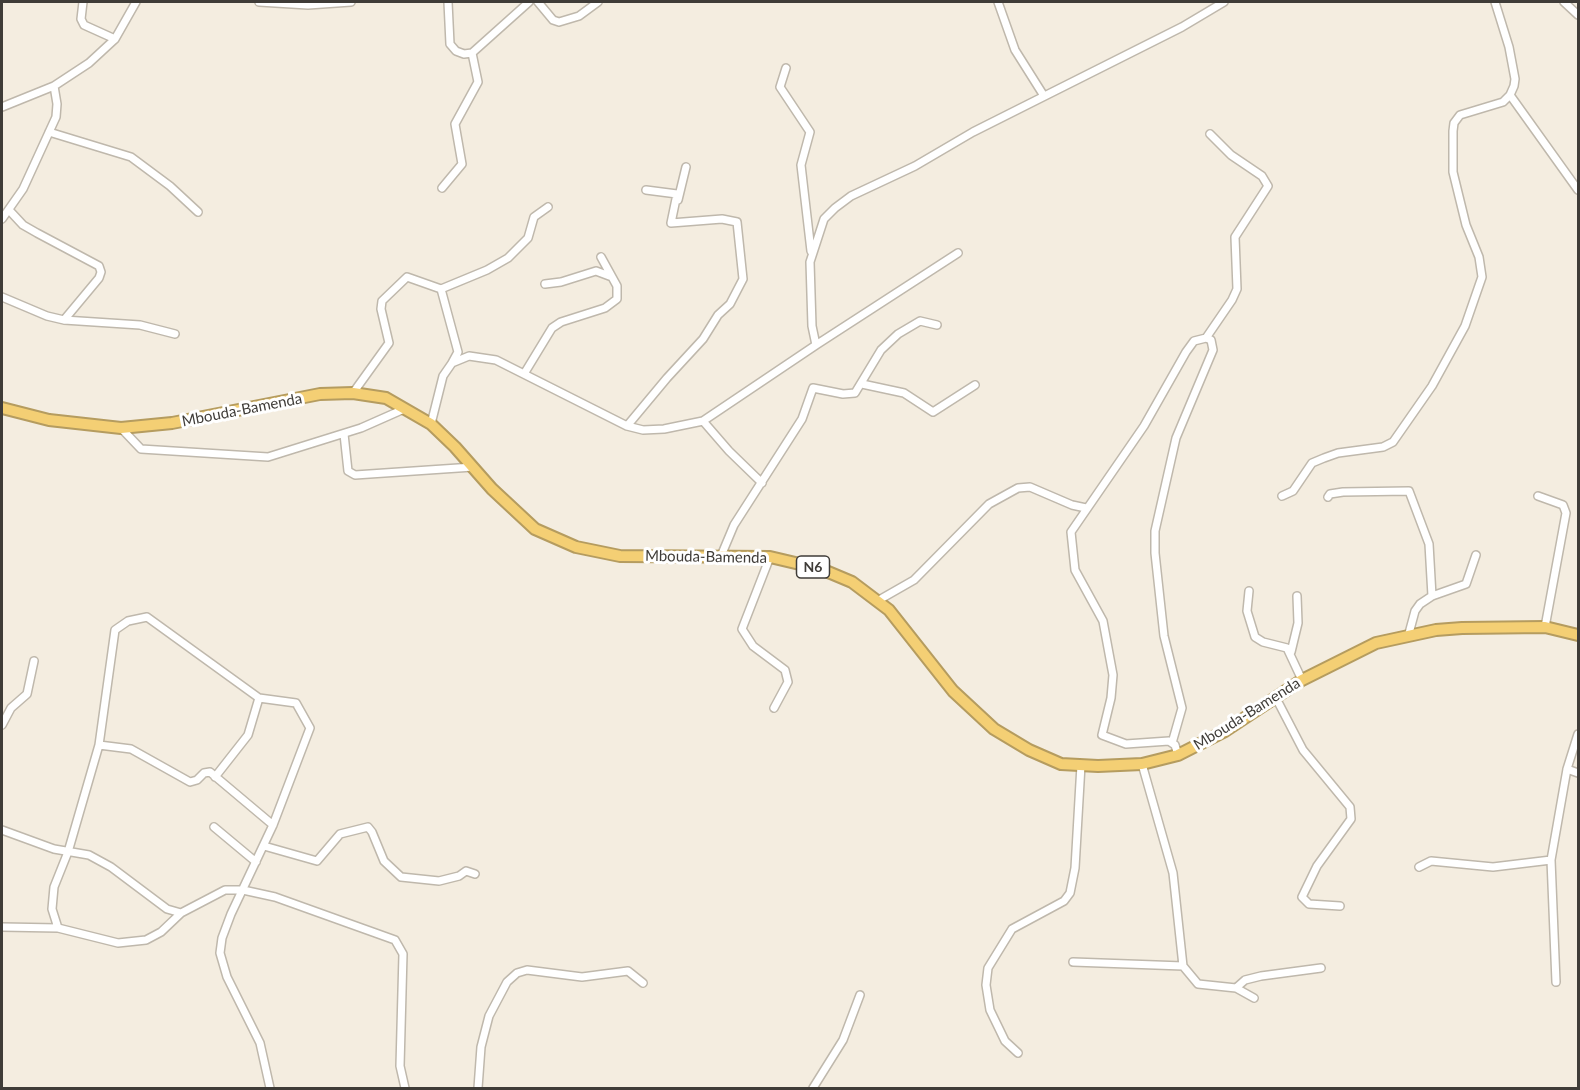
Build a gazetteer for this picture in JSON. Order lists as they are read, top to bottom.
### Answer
{
  "streets": {
    "highway": ["Mbouda-Bamenda", "N6"]
  }
}
